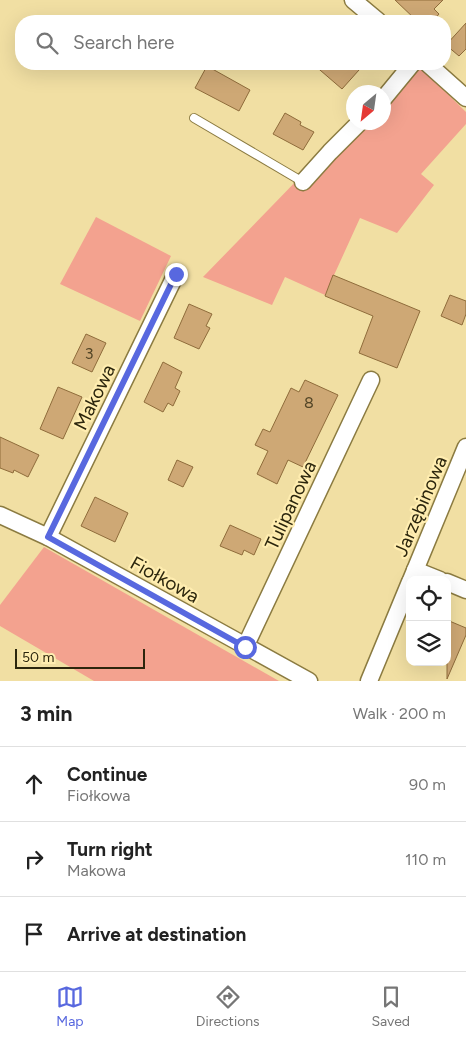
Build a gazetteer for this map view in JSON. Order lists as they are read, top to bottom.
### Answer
{
  "streets": {
    "street": [
      "Makowa",
      "Tulipanowa",
      "Jarzębinowa",
      "Fiołkowa"
    ]
  },
  "crossings": [
    ["Makowa", "Fiołkowa"],
    ["Tulipanowa", "Fiołkowa"]
  ],
  "house_numbers": ["3", "8"],
  "scale_bar": "50 m",
  "north": "bottom left",
  "page": {
    "search": "Search here",
    "scale": "50 m",
    "heading": ["3 min", "Walk · 200 m"],
    "list": [
      ["Continue", "Fiołkowa", "90 m"],
      ["Turn right", "Makowa", "110 m"],
      "Arrive at destination"
    ],
    "nav": ["Map", "Directions", "Saved"]
  }
}
